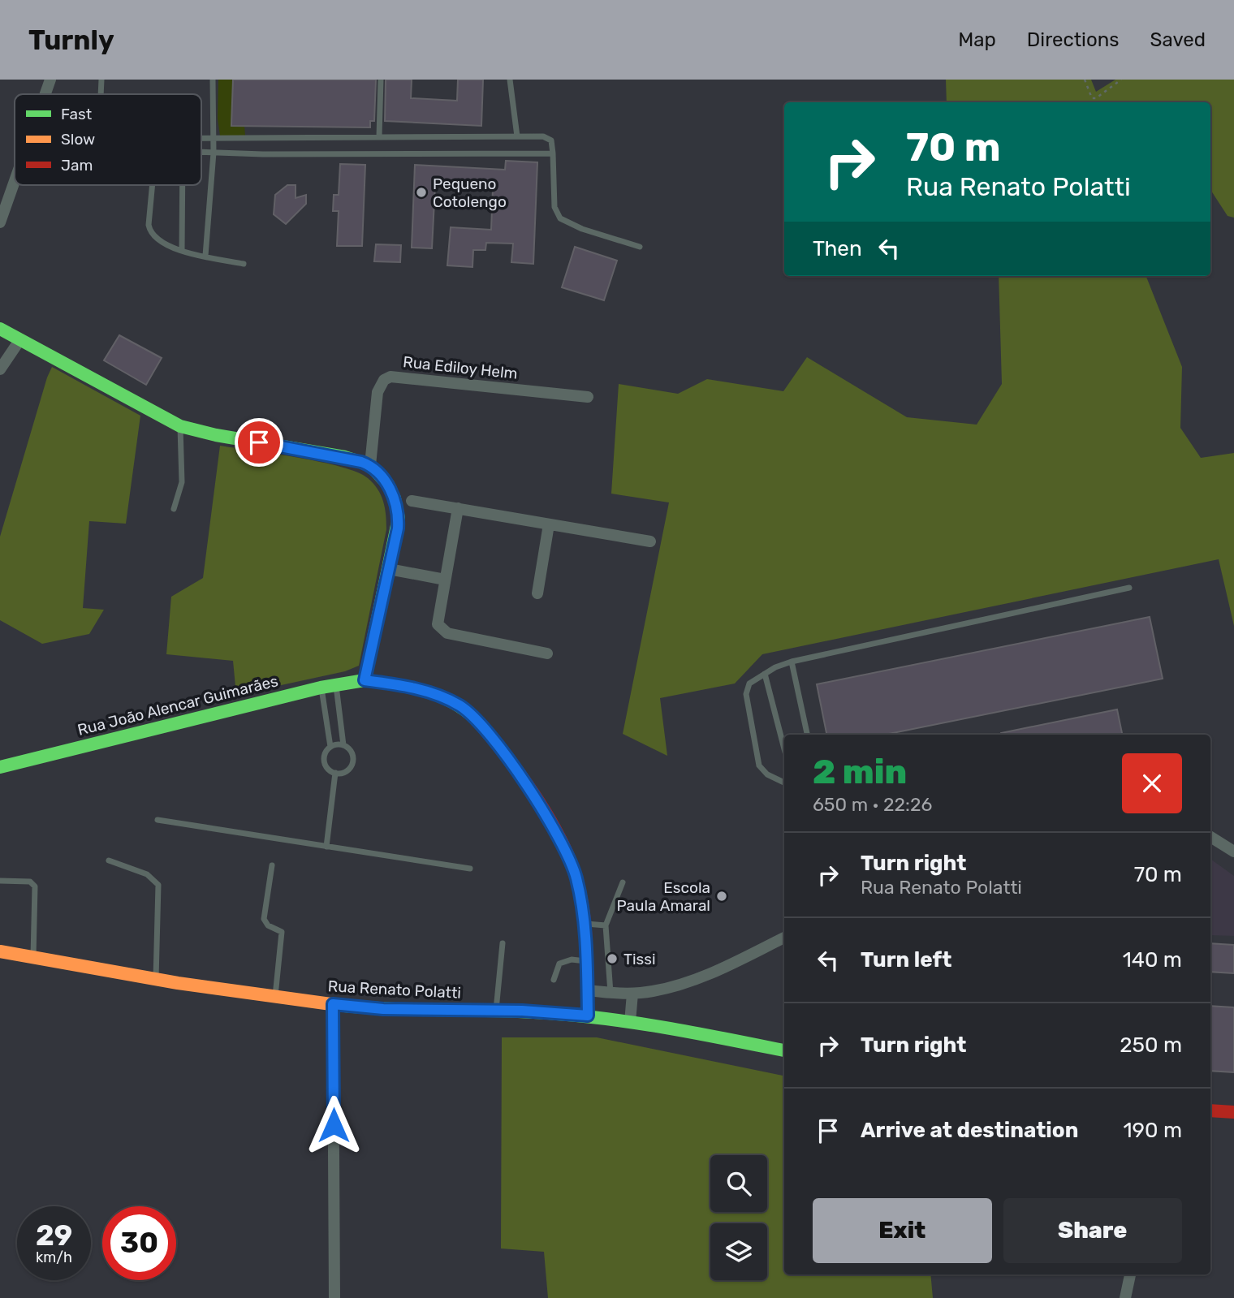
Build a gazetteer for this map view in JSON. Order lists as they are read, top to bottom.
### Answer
{
  "streets": {
    "main road": ["Rua João Alencar Guimarães", "Rua Renato Polatti"],
    "street": ["Rua Ediloy Helm"]
  },
  "crossings": [
    ["Rua João Alencar Guimarães", "Rua Renato Polatti"]
  ],
  "places": ["Pequeno Cotolengo", "Escola Paula Amaral", "Tissi"],
  "legend": ["Fast", "Slow", "Jam"],
  "page": {
    "header": "Turnly",
    "nav": ["Map", "Directions", "Saved"],
    "turn": ["70 m", "Rua Renato Polatti"],
    "then": "Then",
    "heading": ["2 min", "650 m · 22:26"],
    "list": [
      {
        "name": "Turn right",
        "note": "Rua Renato Polatti",
        "value": "70 m"
      },
      {
        "name": "Turn left",
        "value": "140 m"
      },
      {
        "name": "Turn right",
        "value": "250 m"
      },
      {
        "name": "Arrive at destination",
        "value": "190 m"
      }
    ],
    "buttons": ["Exit", "Share"],
    "speed": "29 km/h",
    "limit": "30"
  }
}
